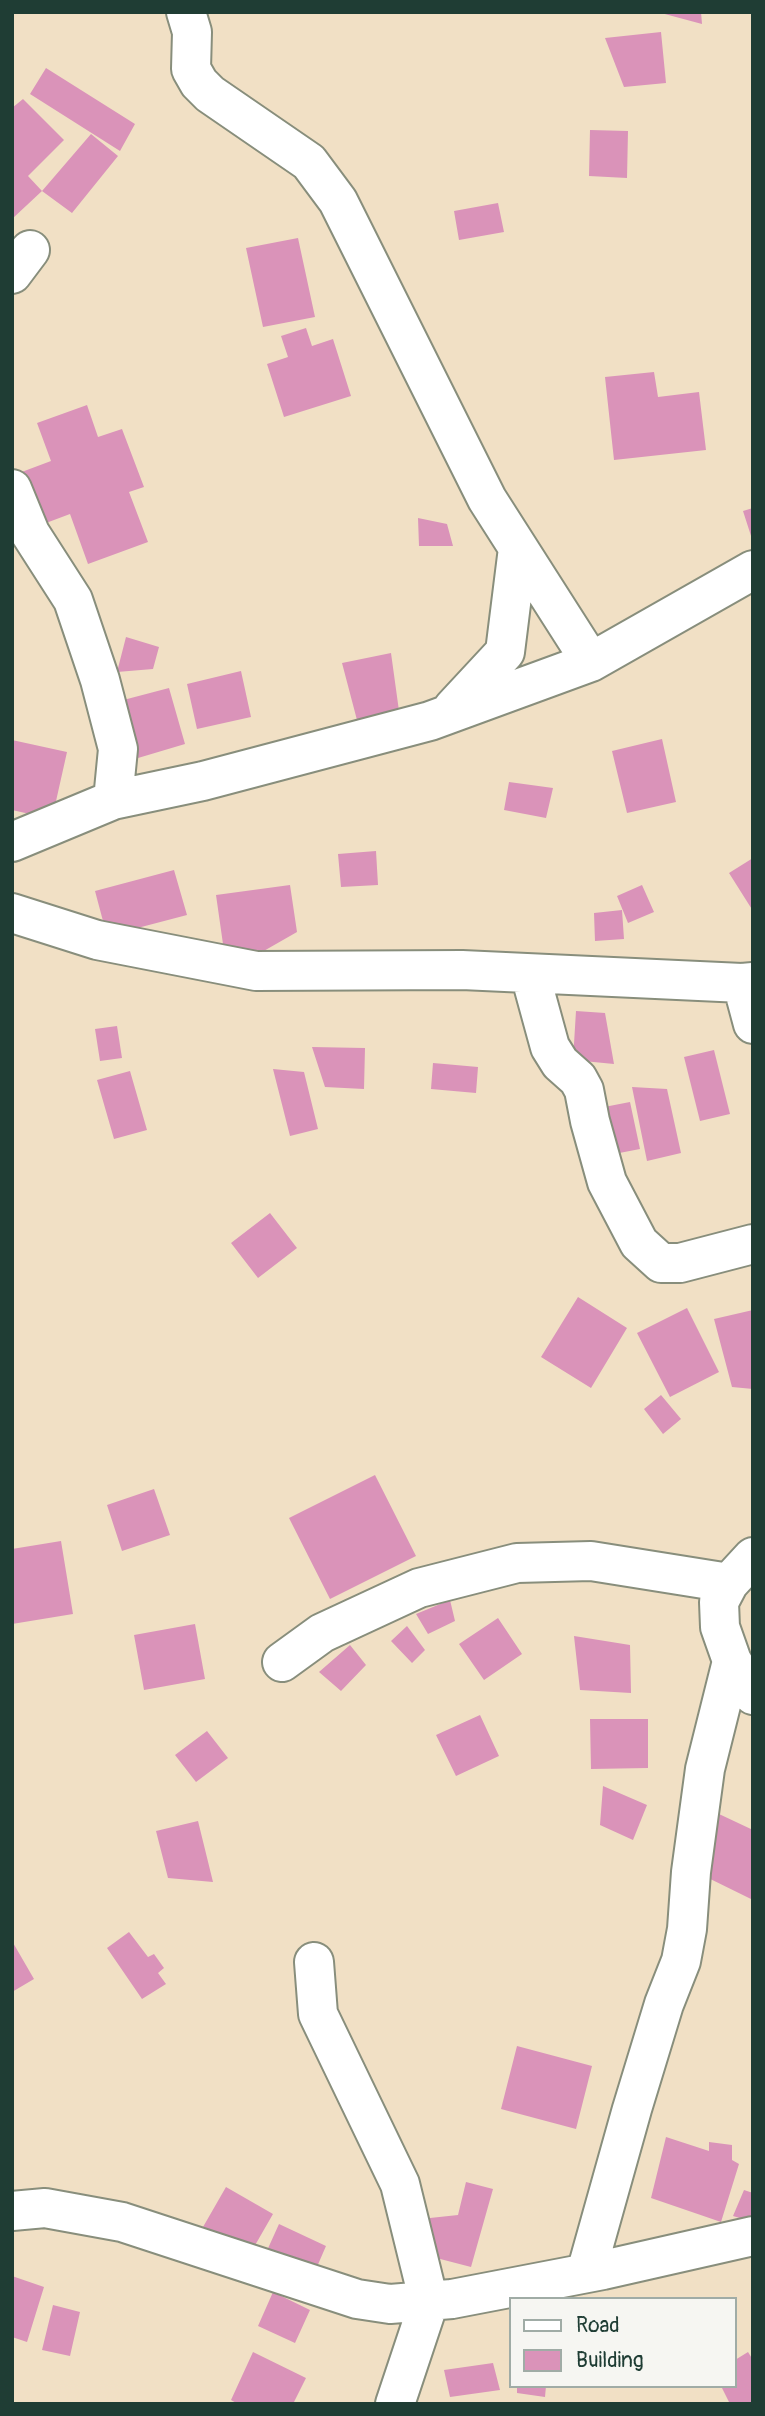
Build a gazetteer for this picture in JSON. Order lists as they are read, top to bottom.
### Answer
{
  "legend": ["Road", "Building"]
}
